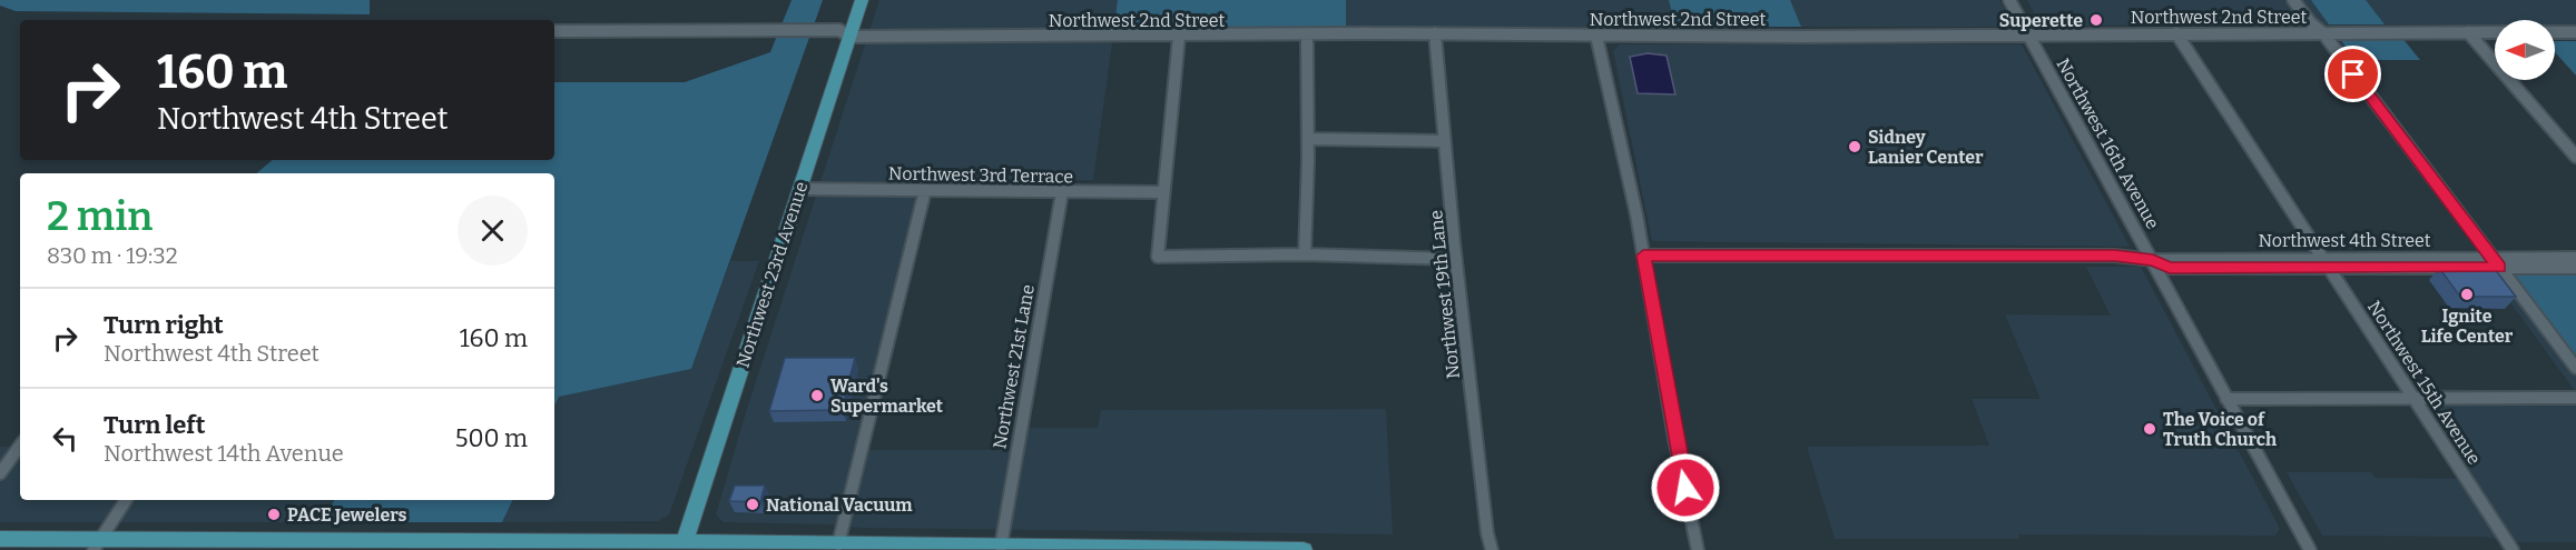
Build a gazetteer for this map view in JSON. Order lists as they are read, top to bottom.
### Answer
{
  "streets": {
    "main road": ["Northwest 23rd Avenue"],
    "street": [
      "Northwest 2nd Street",
      "Northwest 16th Avenue",
      "Northwest 3rd Terrace",
      "Northwest 4th Street",
      "Northwest 19th Lane",
      "Northwest 21st Lane",
      "Northwest 15th Avenue"
    ]
  },
  "crossings": [
    ["Northwest 2nd Street", "Northwest 16th Avenue"],
    ["Northwest 2nd Street", "Northwest 23rd Avenue"],
    ["Northwest 2nd Street", "Northwest 19th Lane"],
    ["Northwest 2nd Street", "Northwest 15th Avenue"],
    ["Northwest 16th Avenue", "Northwest 4th Street"],
    ["Northwest 3rd Terrace", "Northwest 23rd Avenue"],
    ["Northwest 3rd Terrace", "Northwest 21st Lane"],
    ["Northwest 4th Street", "Northwest 15th Avenue"]
  ],
  "places": [
    "Superette",
    "Sidney Lanier Center",
    "Ignite Life Center",
    "Ward's Supermarket",
    "The Voice of Truth Church",
    "National Vacuum",
    "PACE Jewelers"
  ],
  "north": "left",
  "page": {
    "turn": ["160 m", "Northwest 4th Street"],
    "heading": ["2 min", "830 m · 19:32"],
    "list": [
      {
        "name": "Turn right",
        "note": "Northwest 4th Street",
        "value": "160 m"
      },
      {
        "name": "Turn left",
        "note": "Northwest 14th Avenue",
        "value": "500 m"
      }
    ]
  }
}
